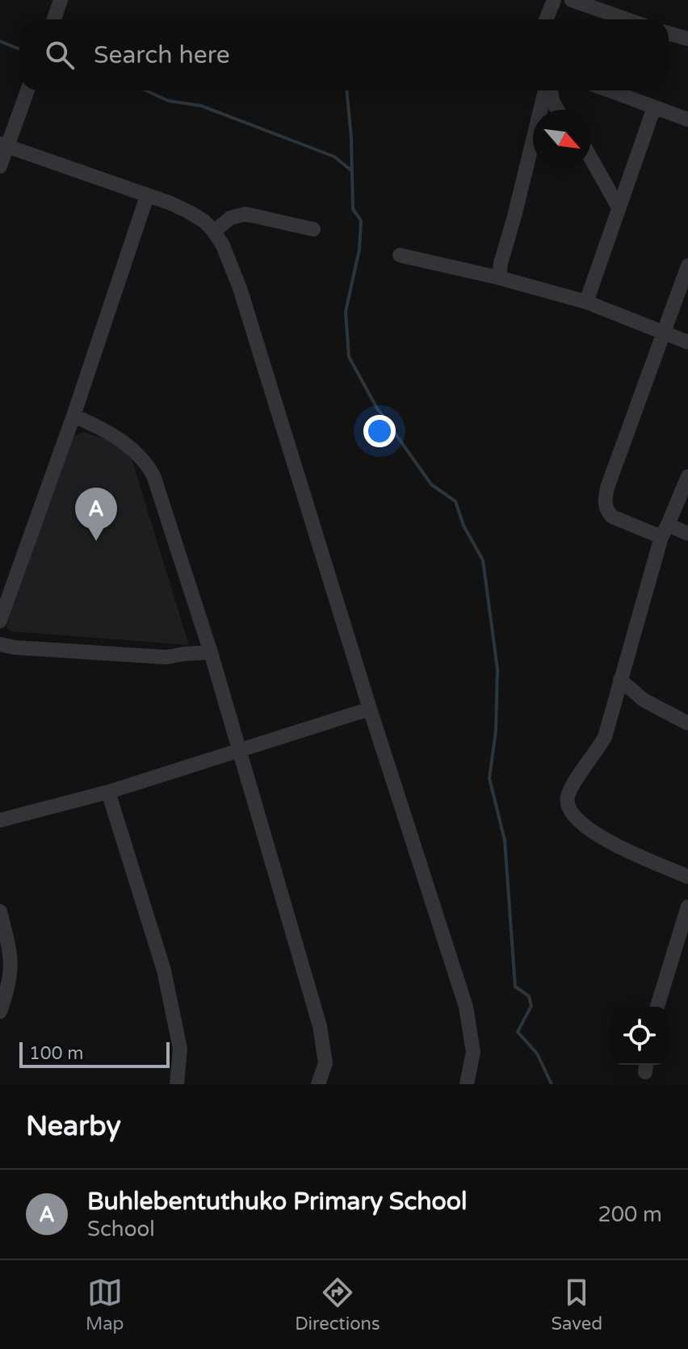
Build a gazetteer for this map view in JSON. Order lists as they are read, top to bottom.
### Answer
{
  "scale_bar": "100 m",
  "north": "bottom right",
  "page": {
    "search": "Search here",
    "pins": "A",
    "scale": "100 m",
    "heading": "Nearby",
    "list": [
      {
        "mark": "A",
        "name": "Buhlebentuthuko Primary School",
        "note": "School",
        "value": "200 m"
      }
    ],
    "nav": ["Map", "Directions", "Saved"]
  }
}
